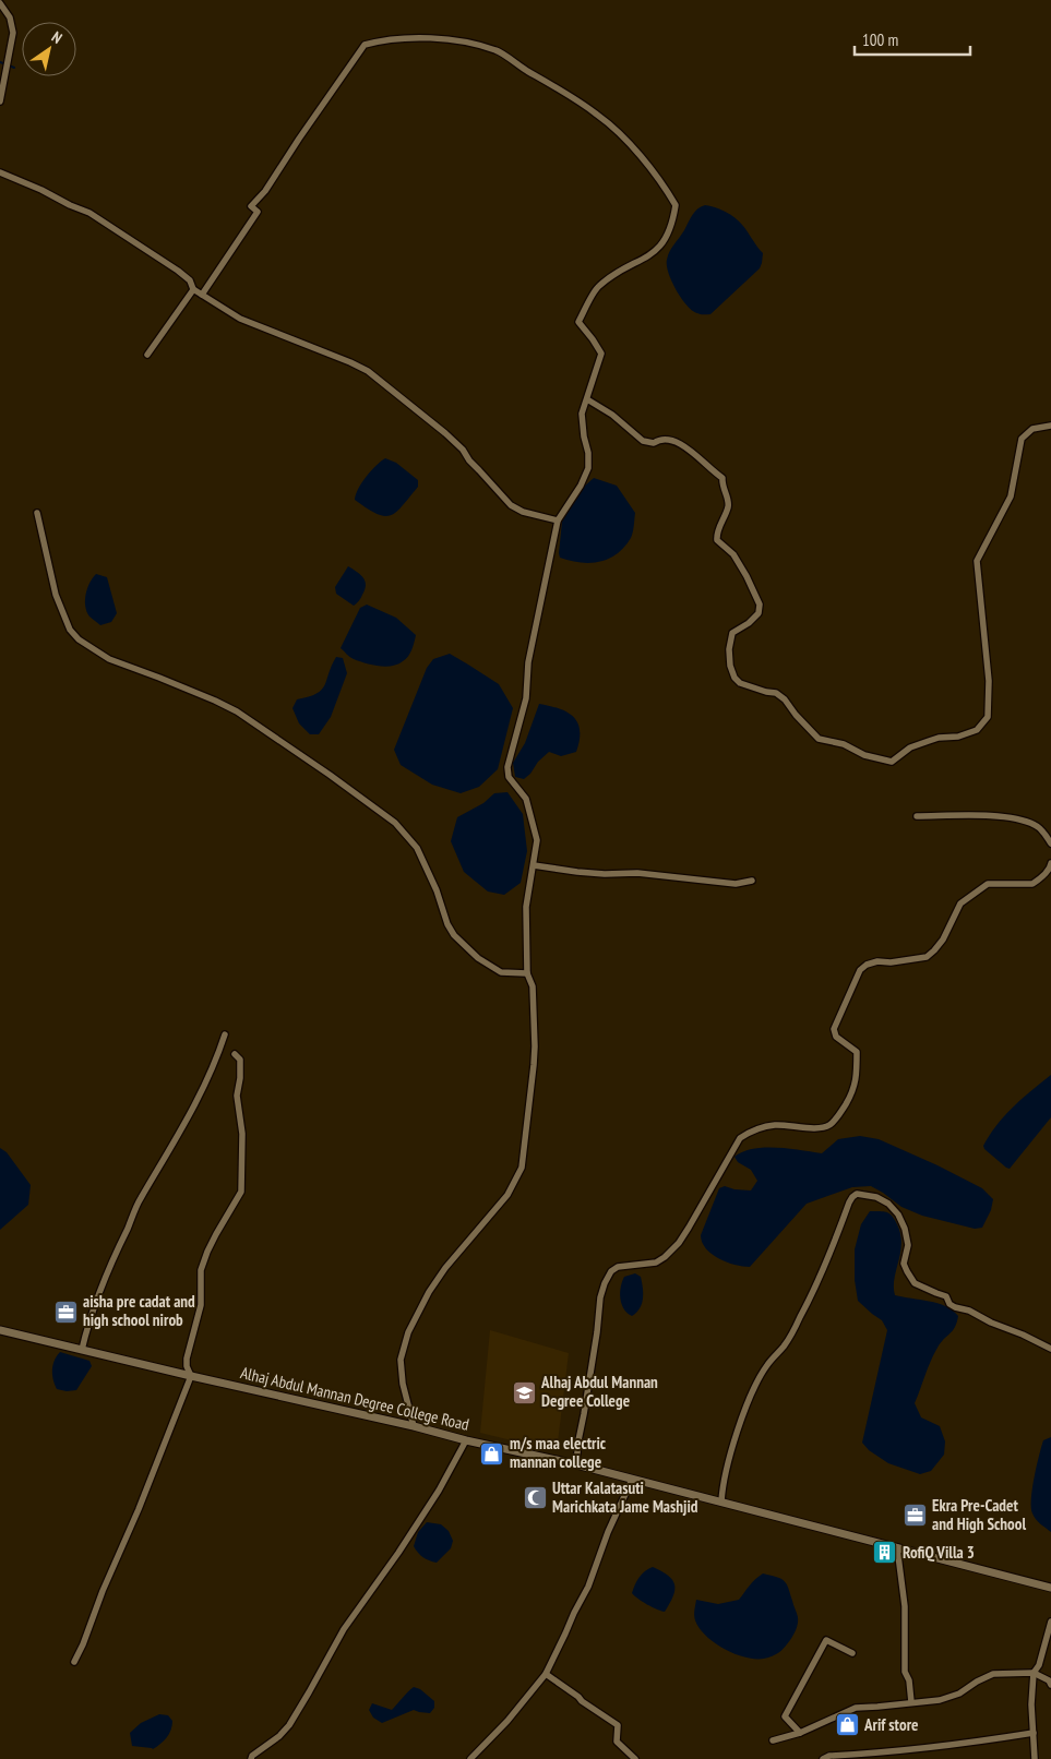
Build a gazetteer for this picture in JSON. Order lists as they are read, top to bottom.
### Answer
{
  "streets": {
    "street": ["Alhaj Abdul Mannan Degree College Road"]
  },
  "places": {
    "office": ["aisha pre cadat and high school nirob", "Ekra Pre-Cadet and High School"],
    "school or university": ["Alhaj Abdul Mannan Degree College"],
    "shop": ["m/s maa electric mannan college", "Arif store"],
    "mosque": ["Uttar Kalatasuti Marichkata Jame Mashjid"],
    "building": ["RofiQ Villa 3"]
  },
  "scale_bar": "100 m",
  "north": "top right"
}
